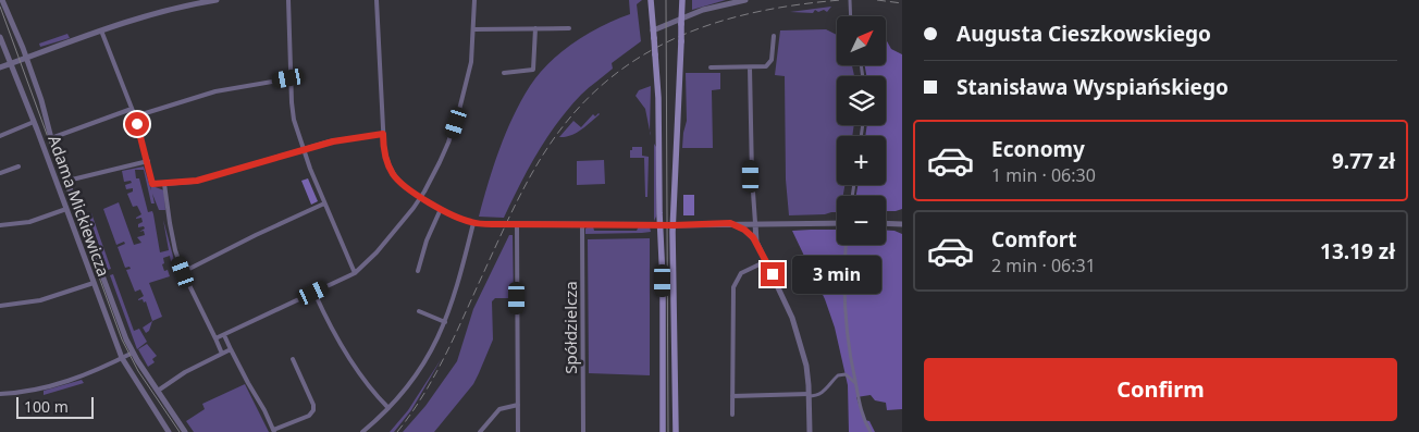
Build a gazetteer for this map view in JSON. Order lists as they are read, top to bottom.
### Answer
{
  "streets": {
    "street": ["Adama Mickiewicza", "Spółdzielcza"]
  },
  "scale_bar": "100 m",
  "north": "top right",
  "page": {
    "banner": ["Augusta Cieszkowskiego", "Stanisława Wyspiańskiego"],
    "map_buttons": ["+", "−"],
    "list": [
      {
        "name": "Economy",
        "note": "1 min · 06:30",
        "value": "9.77 zł"
      },
      {
        "name": "Comfort",
        "note": "2 min · 06:31",
        "value": "13.19 zł"
      }
    ],
    "bubble": "3 min",
    "buttons": "Confirm",
    "scale": "100 m"
  }
}
